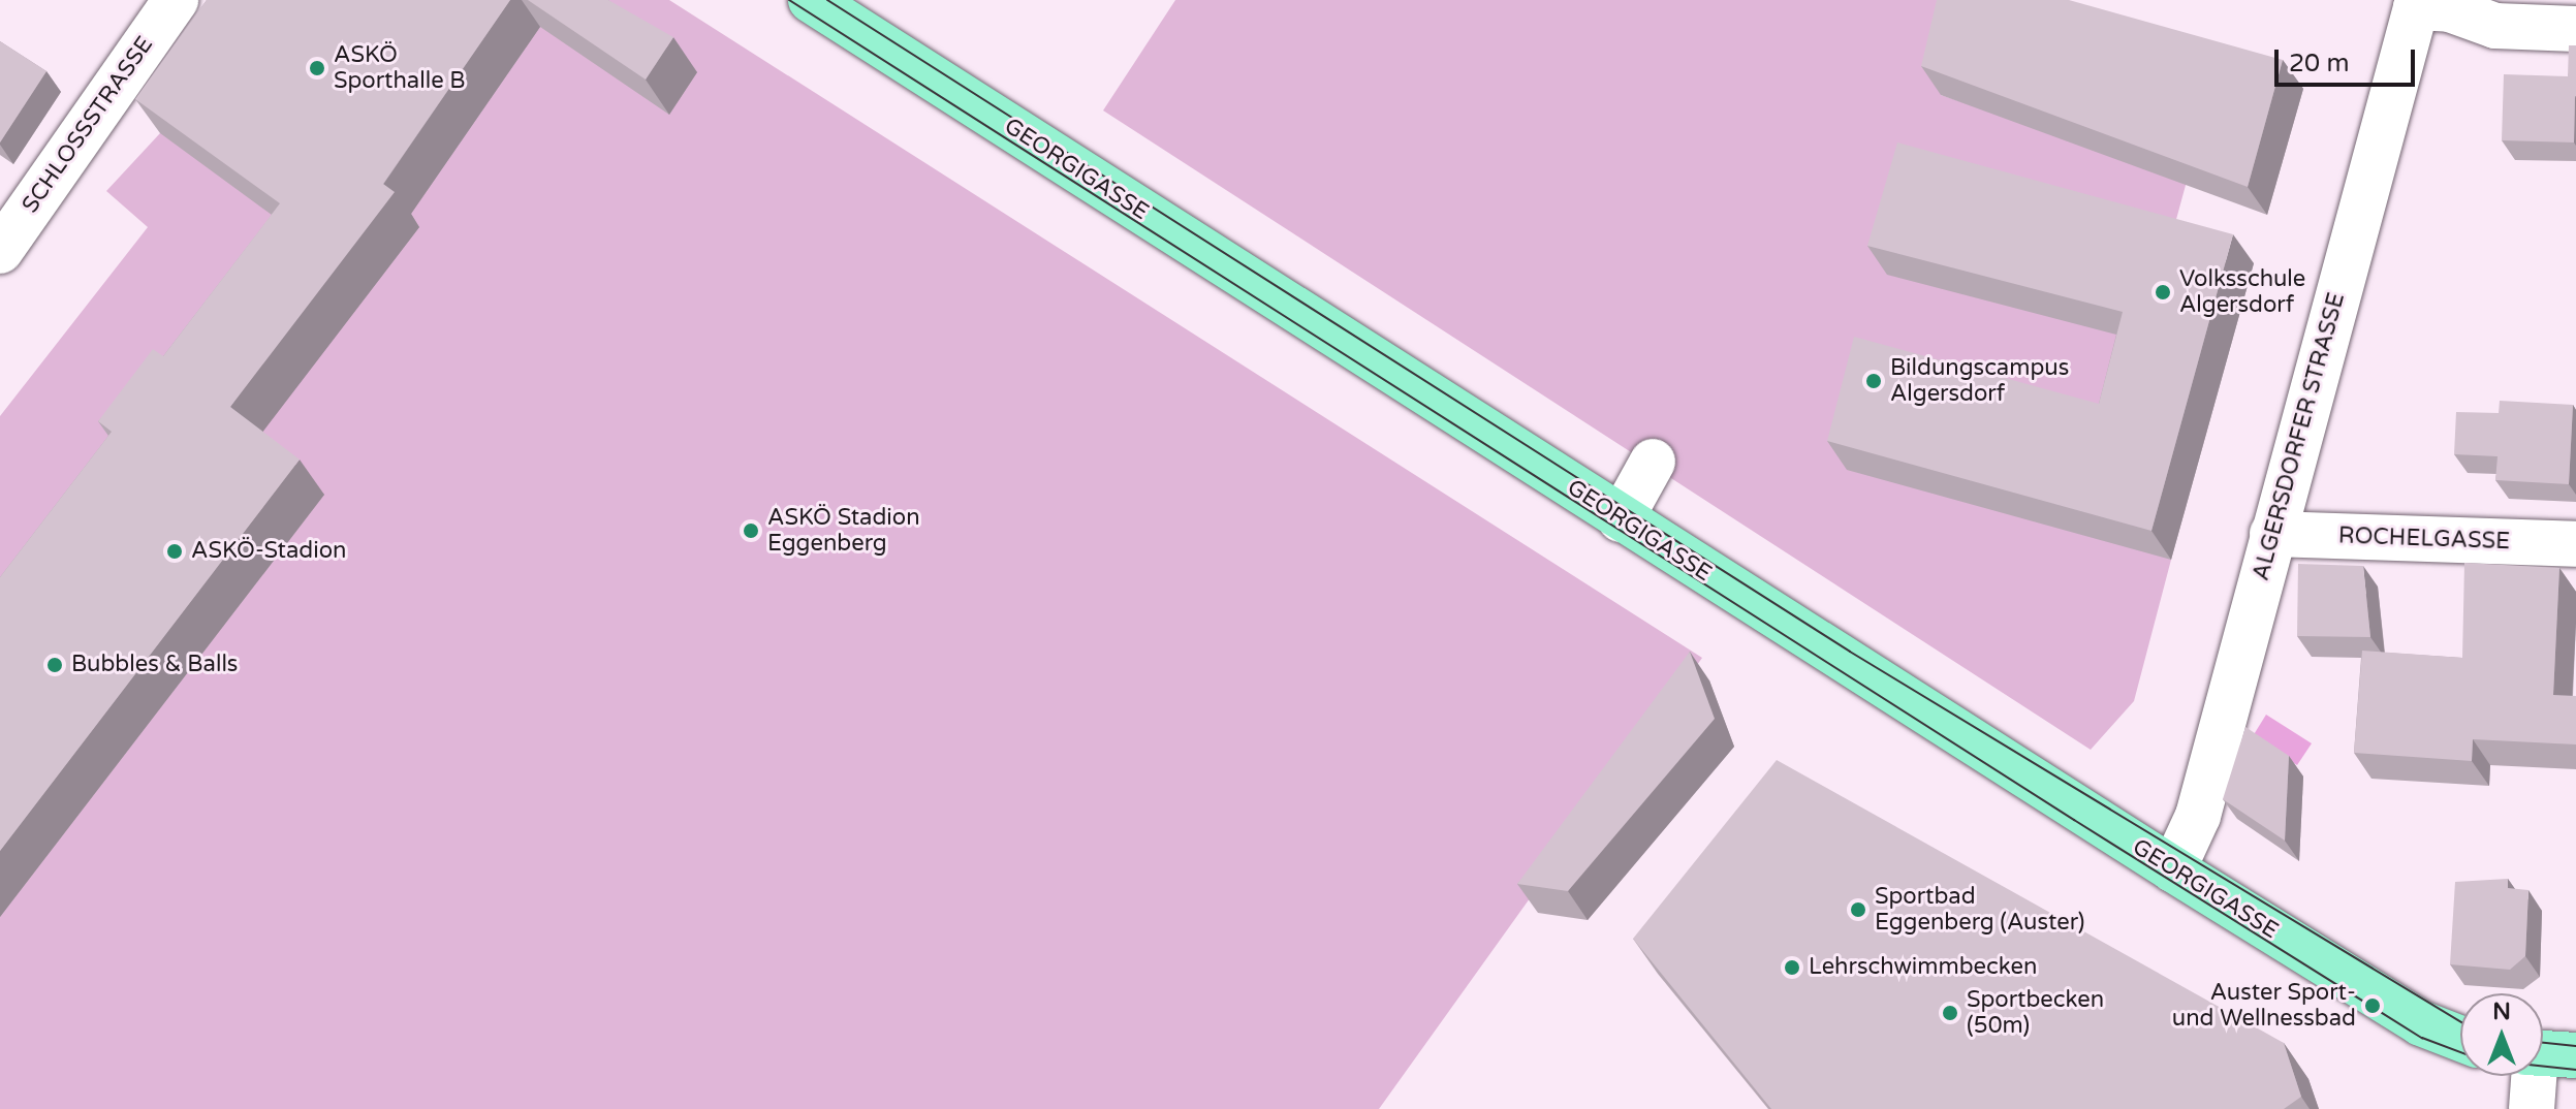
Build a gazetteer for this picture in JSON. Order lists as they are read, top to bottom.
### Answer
{
  "streets": {
    "main road": ["GEORGIGASSE"],
    "street": ["SCHLOSSSTRASSE", "ALGERSDORFER STRASSE", "ROCHELGASSE"]
  },
  "crossings": [
    ["GEORGIGASSE", "ALGERSDORFER STRASSE"],
    ["ALGERSDORFER STRASSE", "ROCHELGASSE"]
  ],
  "places": [
    "ASKÖ Sporthalle B",
    "Volksschule Algersdorf",
    "Bildungscampus Algersdorf",
    "ASKÖ Stadion Eggenberg",
    "ASKÖ-Stadion",
    "Bubbles & Balls",
    "Sportbad Eggenberg (Auster)",
    "Lehrschwimmbecken",
    "Auster Sport- und Wellnessbad",
    "Sportbecken (50m)"
  ],
  "scale_bar": "20 m",
  "north": "top"
}
